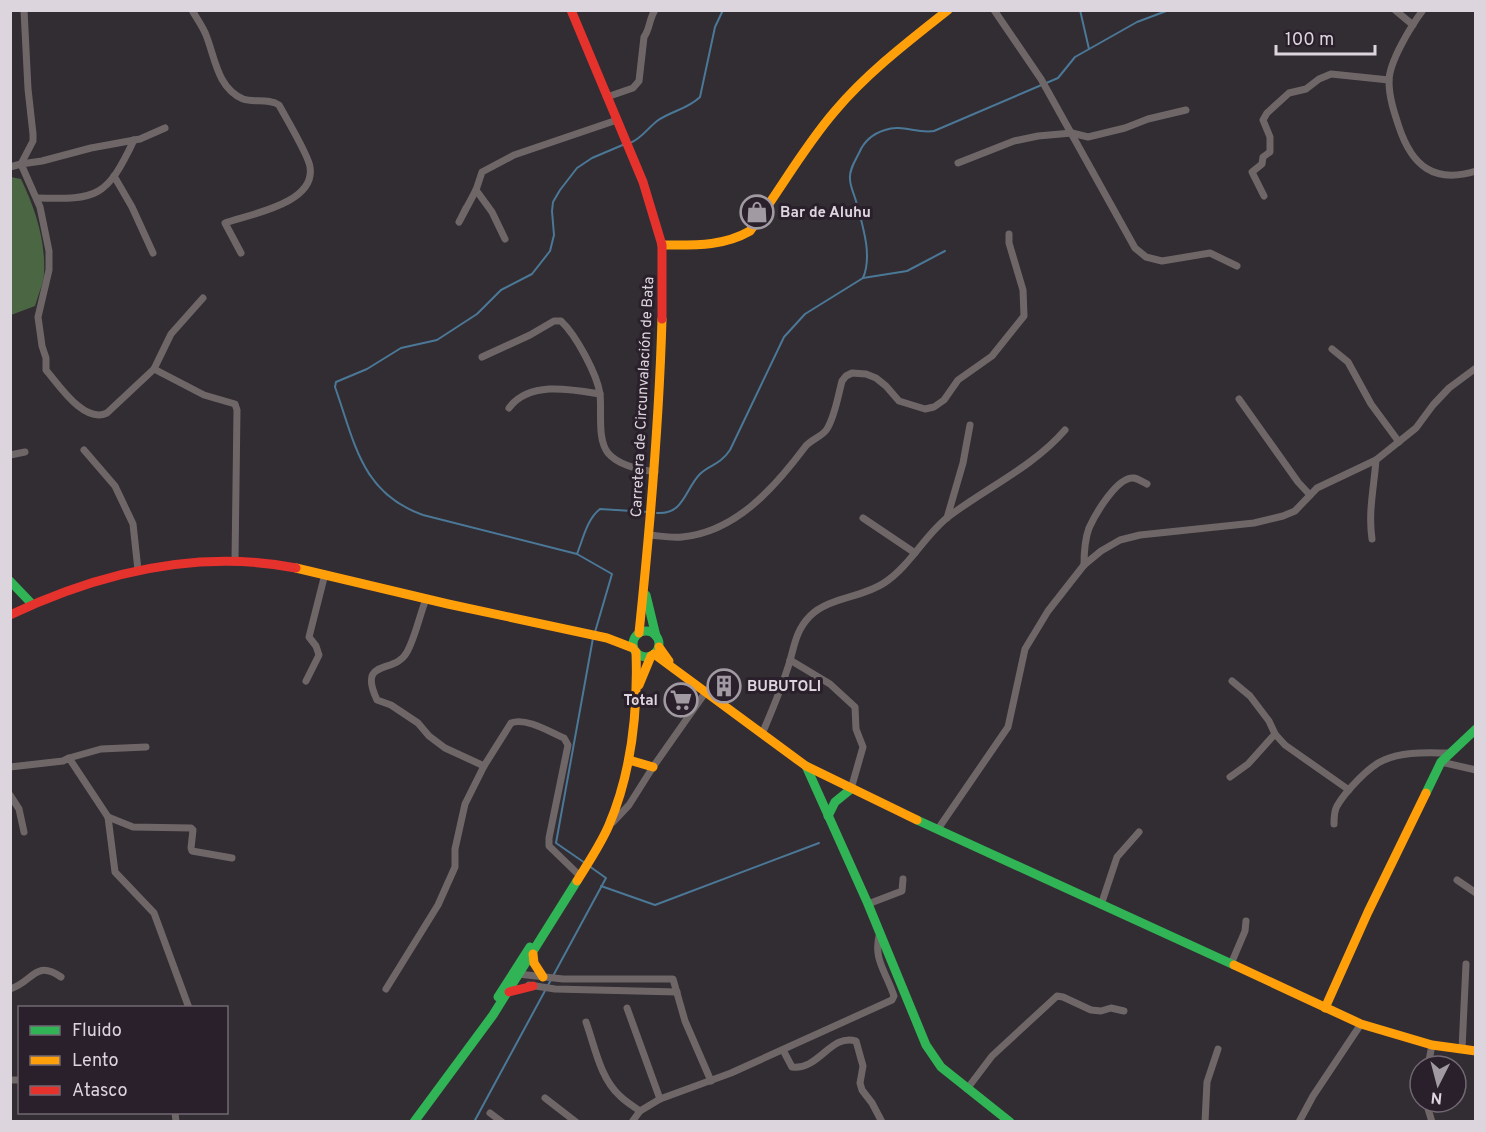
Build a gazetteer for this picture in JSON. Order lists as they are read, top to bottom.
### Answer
{
  "streets": {
    "main road": ["Carretera de Circunvalación de Bata"]
  },
  "places": {
    "shop": ["Bar de Aluhu"],
    "building": ["BUBUTOLI"],
    "supermarket": ["Total"]
  },
  "legend": ["Fluido", "Lento", "Atasco"],
  "scale_bar": "100 m",
  "north": "bottom"
}
